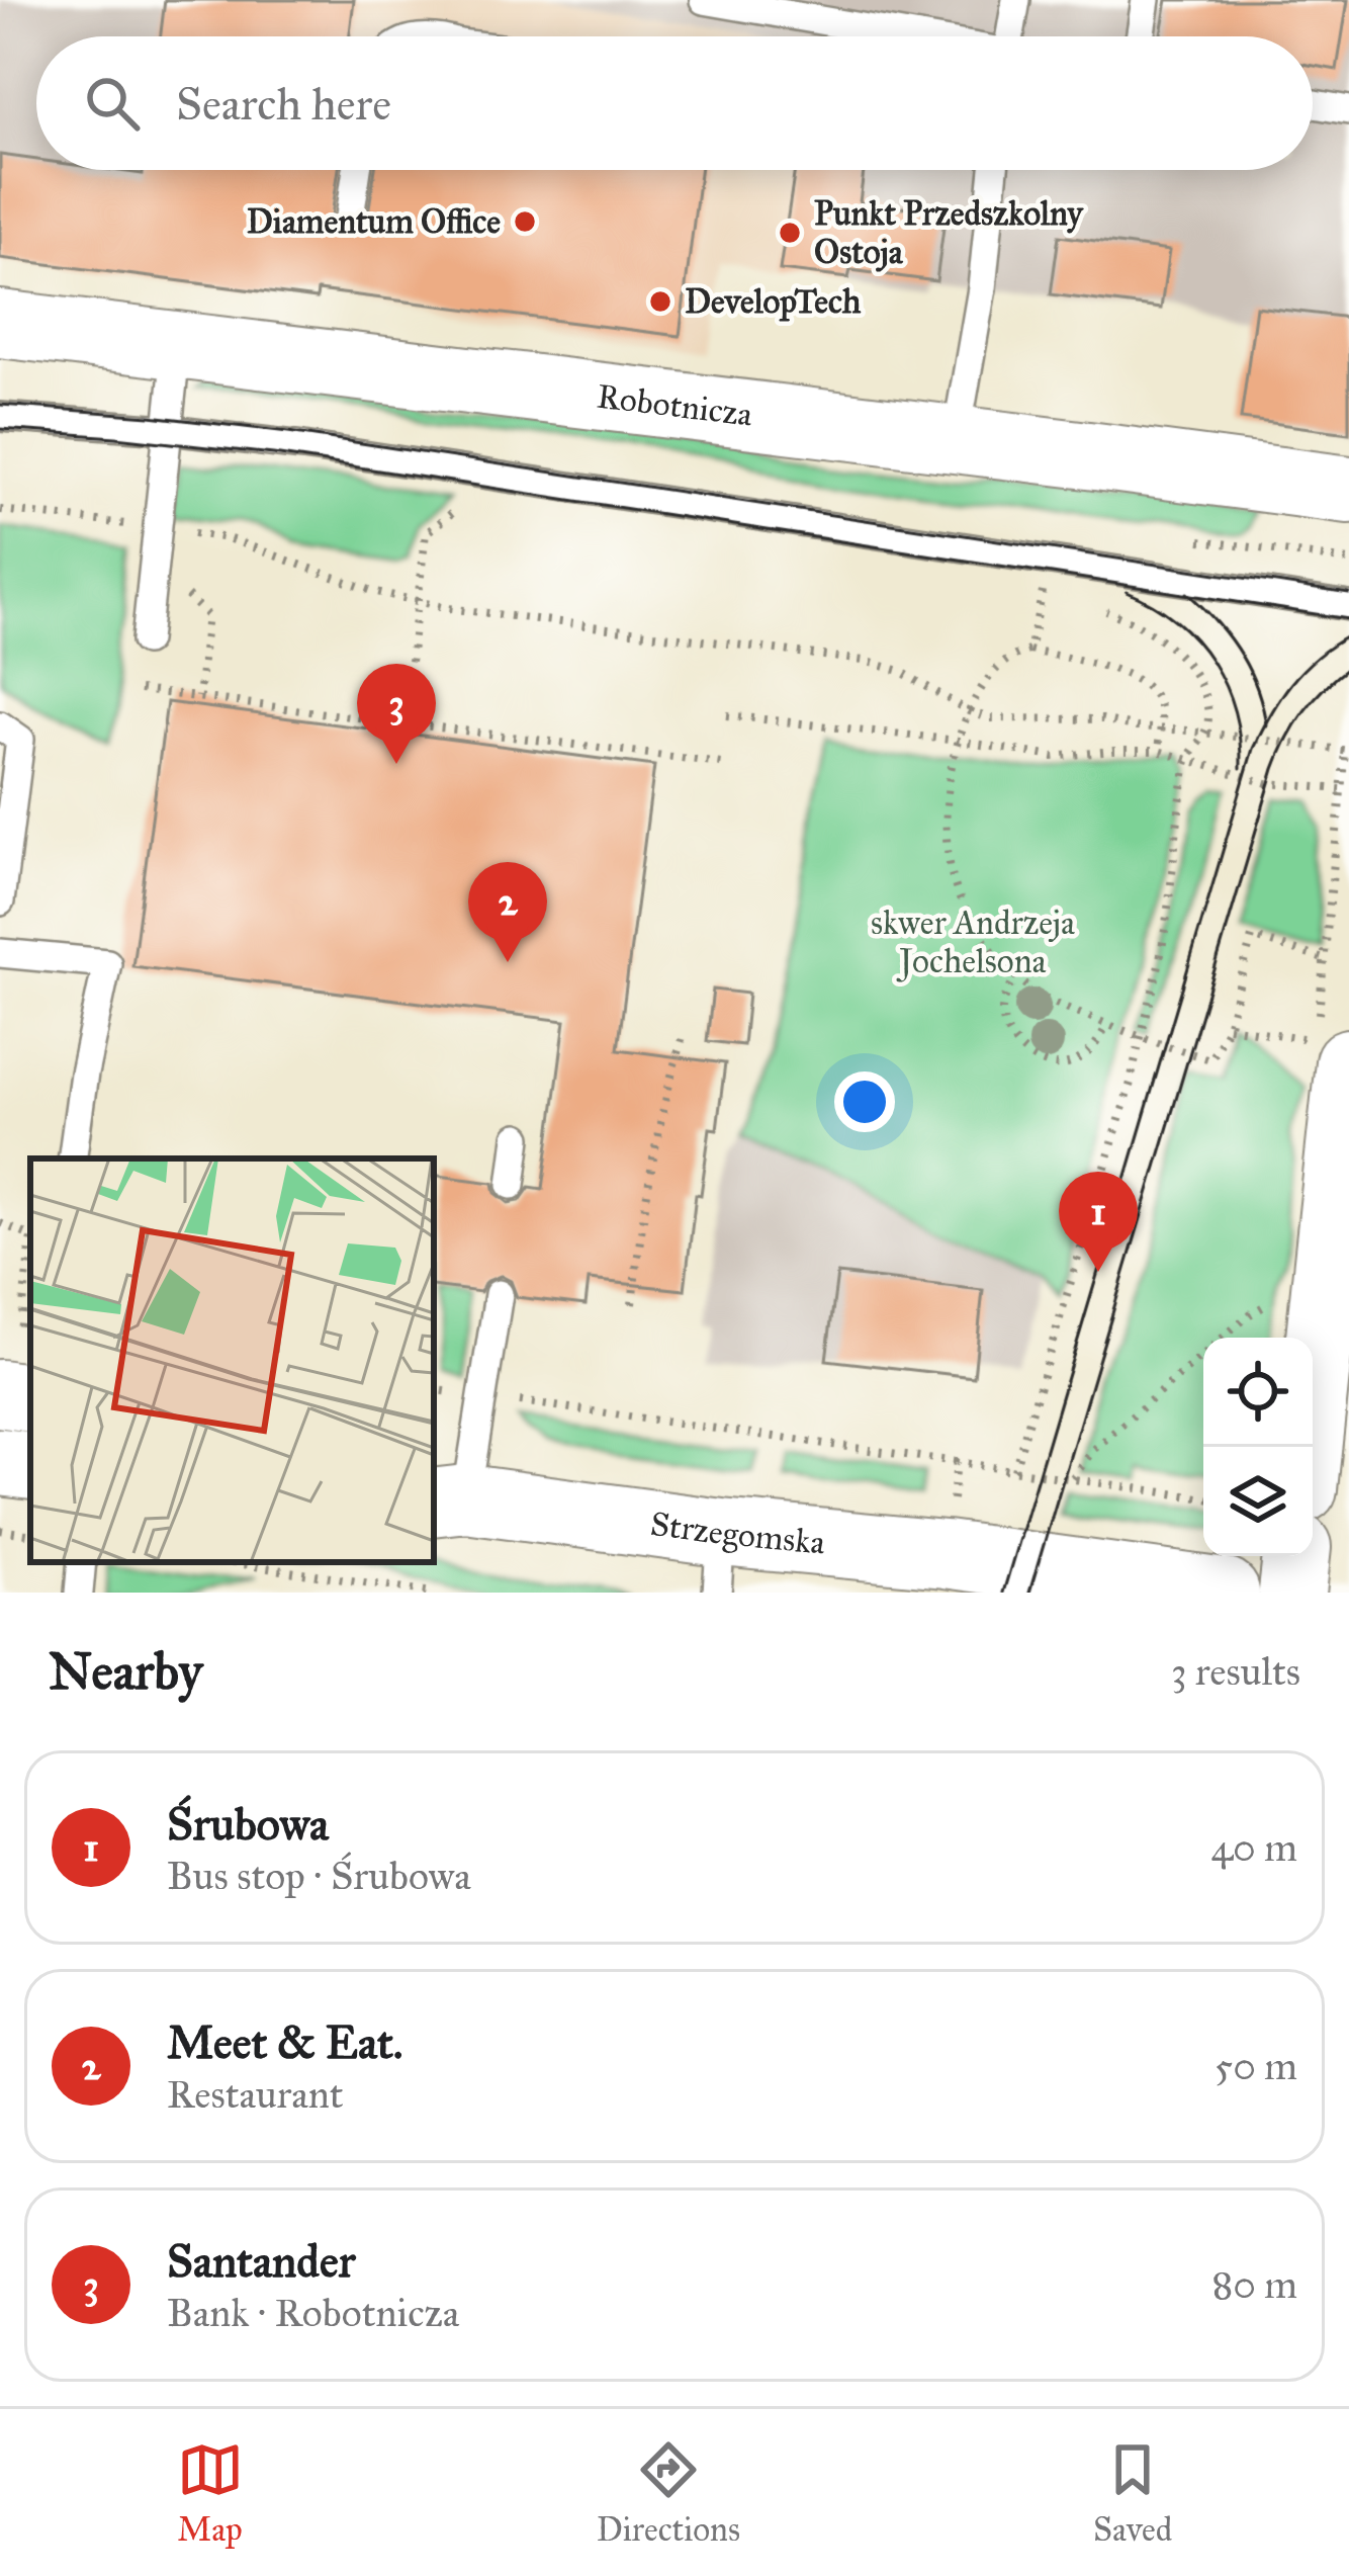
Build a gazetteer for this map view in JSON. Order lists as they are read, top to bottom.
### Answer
{
  "streets": {
    "street": ["Robotnicza", "Strzegomska"]
  },
  "parks": ["skwer Andrzeja Jochelsona"],
  "places": ["Diamentum Office", "Punkt Przedszkolny Ostoja", "DevelopTech"],
  "page": {
    "search": "Search here",
    "pins": ["3", "2", "1"],
    "heading": ["Nearby", "3 results"],
    "list": [
      {
        "mark": "1",
        "name": "Śrubowa",
        "note": "Bus stop · Śrubowa",
        "value": "40 m"
      },
      {
        "mark": "2",
        "name": "Meet & Eat.",
        "note": "Restaurant",
        "value": "50 m"
      },
      {
        "mark": "3",
        "name": "Santander",
        "note": "Bank · Robotnicza",
        "value": "80 m"
      }
    ],
    "nav": ["Map", "Directions", "Saved"]
  }
}
